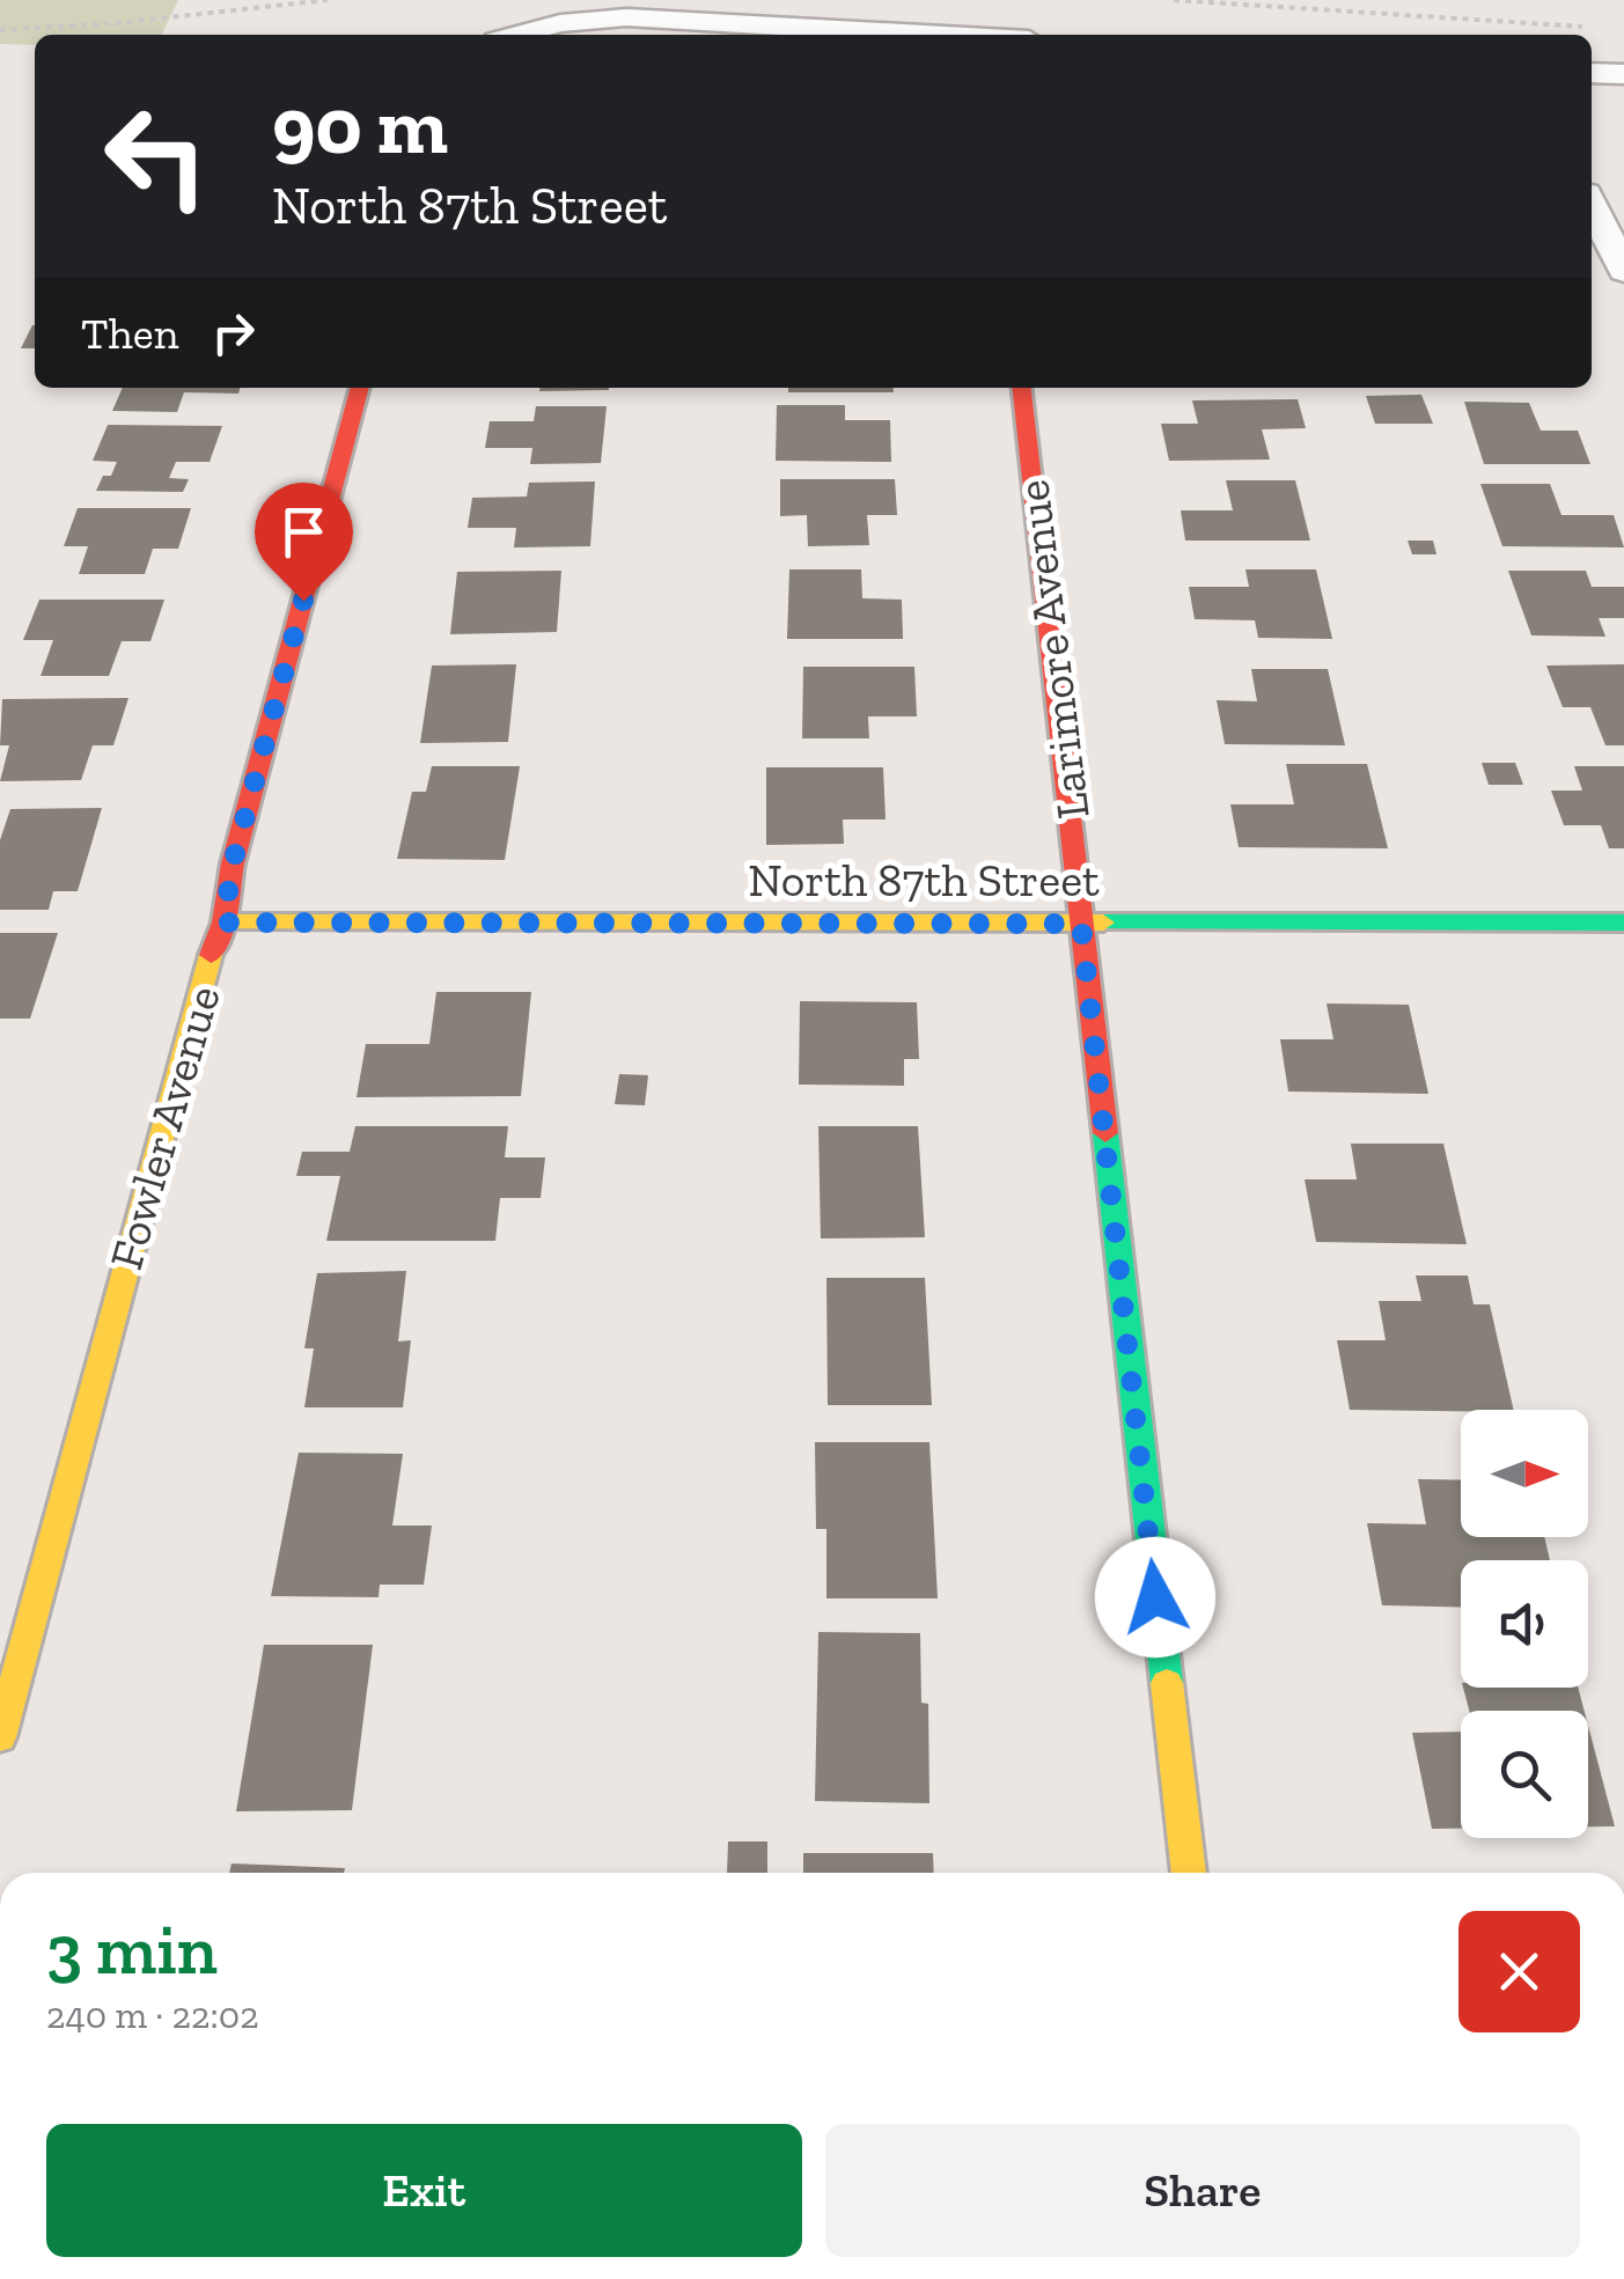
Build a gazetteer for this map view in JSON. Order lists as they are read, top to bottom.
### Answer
{
  "streets": {
    "street": ["Larimore Avenue", "North 87th Street", "Fowler Avenue"]
  },
  "crossings": [
    ["Larimore Avenue", "North 87th Street"],
    ["North 87th Street", "Fowler Avenue"]
  ],
  "north": "right",
  "page": {
    "turn": ["90 m", "North 87th Street"],
    "then": "Then",
    "heading": ["3 min", "240 m · 22:02"],
    "buttons": ["Exit", "Share"]
  }
}
